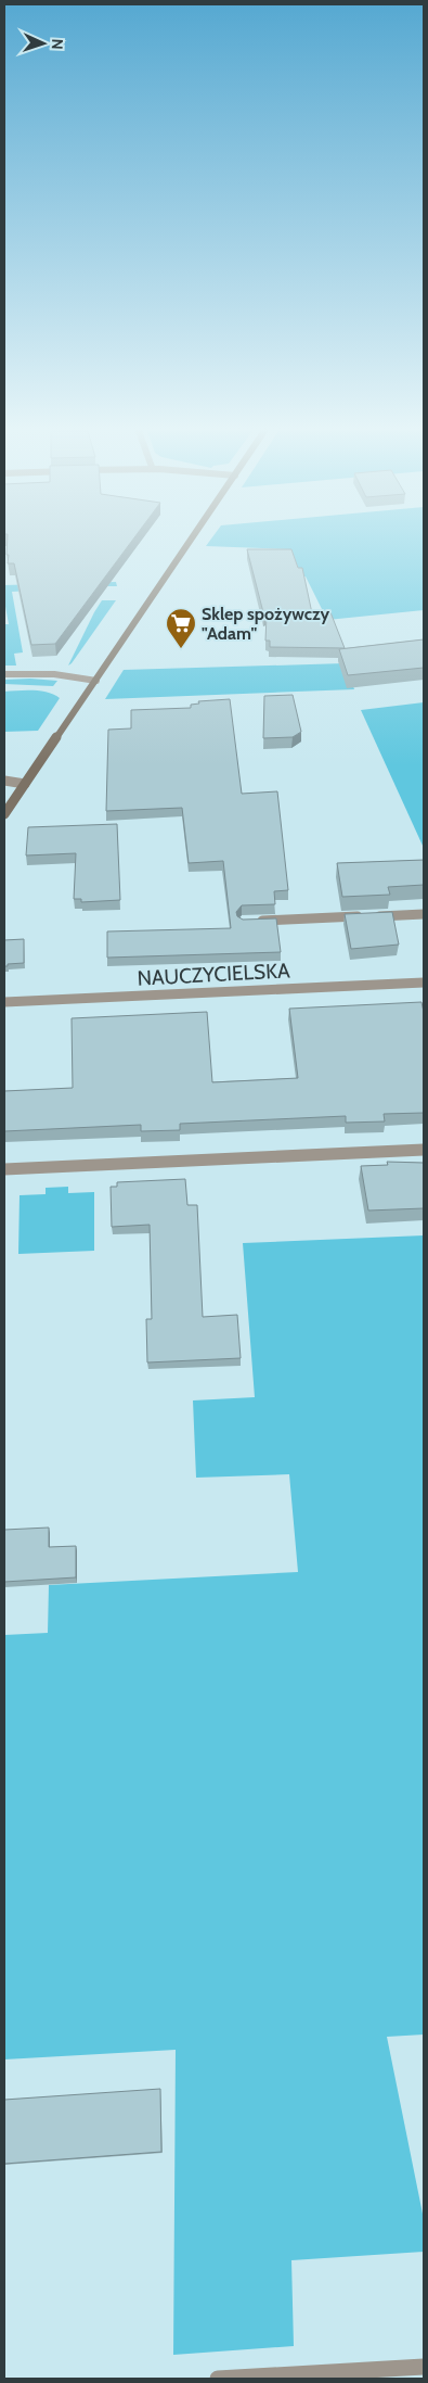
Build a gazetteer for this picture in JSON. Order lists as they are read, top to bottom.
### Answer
{
  "streets": {
    "street": ["NAUCZYCIELSKA"]
  },
  "places": {
    "supermarket": ["Sklep spożywczy \"Adam\""]
  },
  "north": "right"
}
